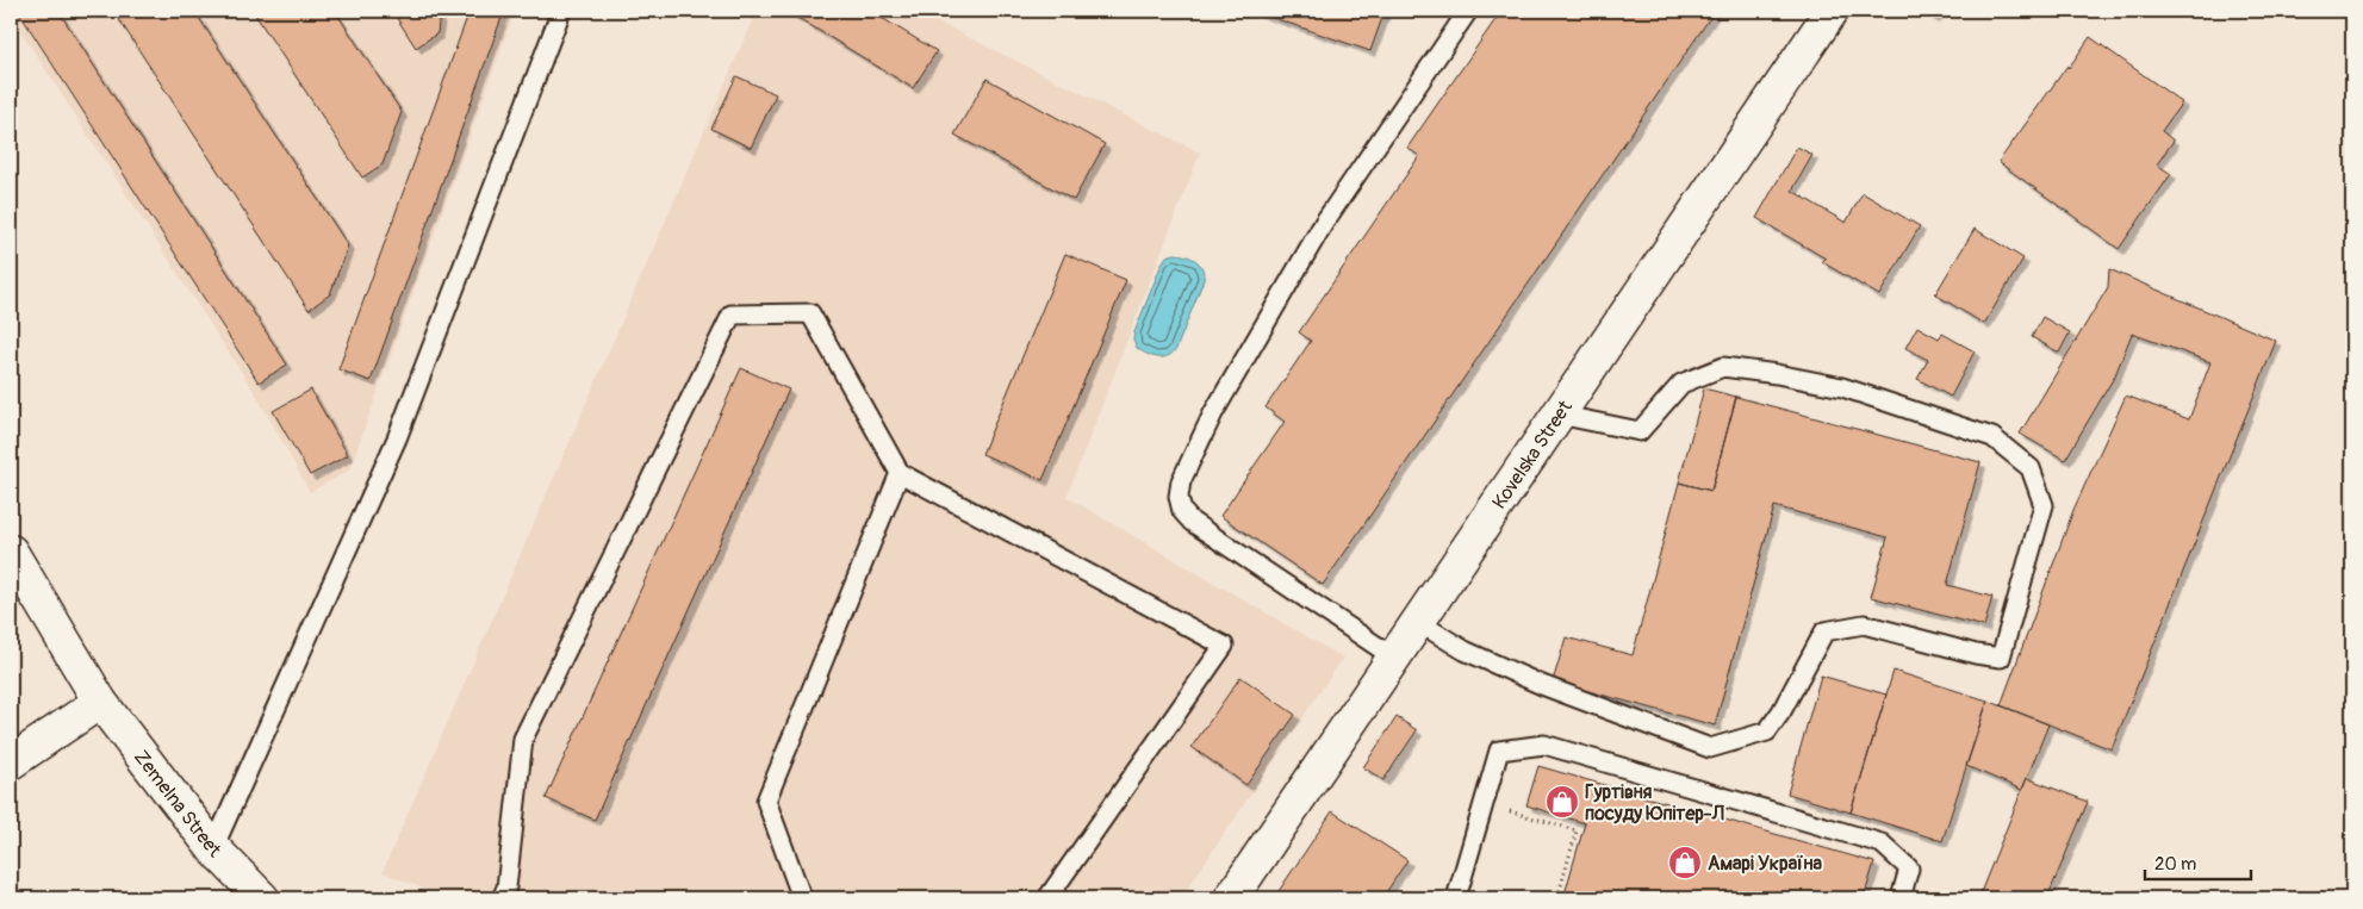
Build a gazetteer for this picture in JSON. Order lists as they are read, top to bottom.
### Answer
{
  "streets": {
    "street": ["Kovelska Street", "Zemelna Street"]
  },
  "places": {
    "shop": ["Гуртівня посуду Юпітер-Л", "Амарі Україна"]
  },
  "scale_bar": "20 m"
}
